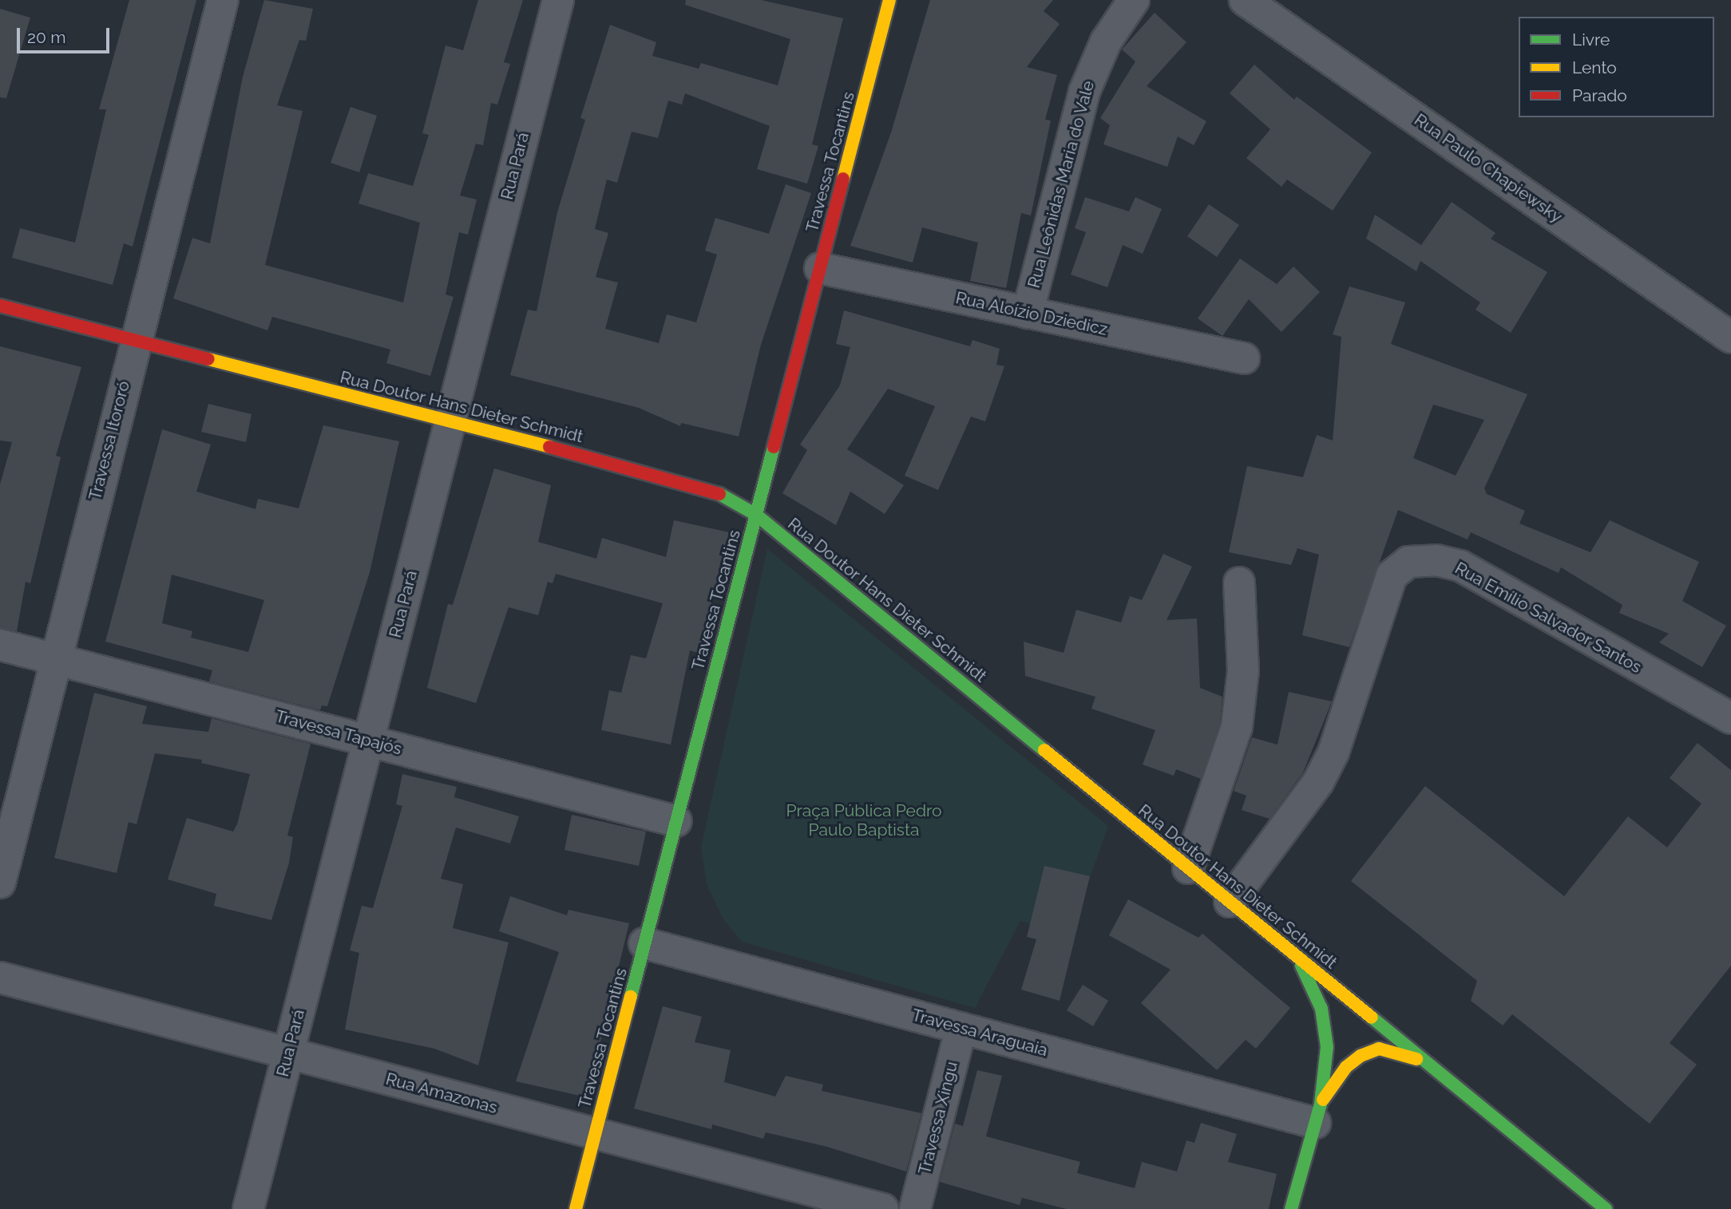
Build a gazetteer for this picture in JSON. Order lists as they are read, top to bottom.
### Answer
{
  "streets": {
    "street": [
      "Travessa Tocantins",
      "Rua Pará",
      "Rua Paulo Chapiewsky",
      "Rua Leônidas Maria do Vale",
      "Rua Aloízio Dziedicz",
      "Rua Doutor Hans Dieter Schmidt",
      "Travessa Itororó",
      "Rua Emílio Salvador Santos",
      "Travessa Tapajós",
      "Travessa Araguaia",
      "Rua Amazonas",
      "Travessa Xingu"
    ]
  },
  "crossings": [
    ["Travessa Tocantins", "Rua Aloízio Dziedicz"],
    ["Travessa Tocantins", "Rua Doutor Hans Dieter Schmidt"],
    ["Travessa Tocantins", "Travessa Tapajós"],
    ["Travessa Tocantins", "Travessa Araguaia"],
    ["Travessa Tocantins", "Rua Amazonas"],
    ["Rua Pará", "Rua Doutor Hans Dieter Schmidt"],
    ["Rua Pará", "Travessa Tapajós"],
    ["Rua Pará", "Rua Amazonas"],
    ["Rua Leônidas Maria do Vale", "Rua Aloízio Dziedicz"],
    ["Rua Doutor Hans Dieter Schmidt", "Travessa Itororó"],
    ["Rua Doutor Hans Dieter Schmidt", "Rua Emílio Salvador Santos"],
    ["Travessa Itororó", "Travessa Tapajós"],
    ["Travessa Araguaia", "Travessa Xingu"]
  ],
  "parks": ["Praça Pública Pedro Paulo Baptista"],
  "legend": ["Livre", "Lento", "Parado"],
  "scale_bar": "20 m"
}
